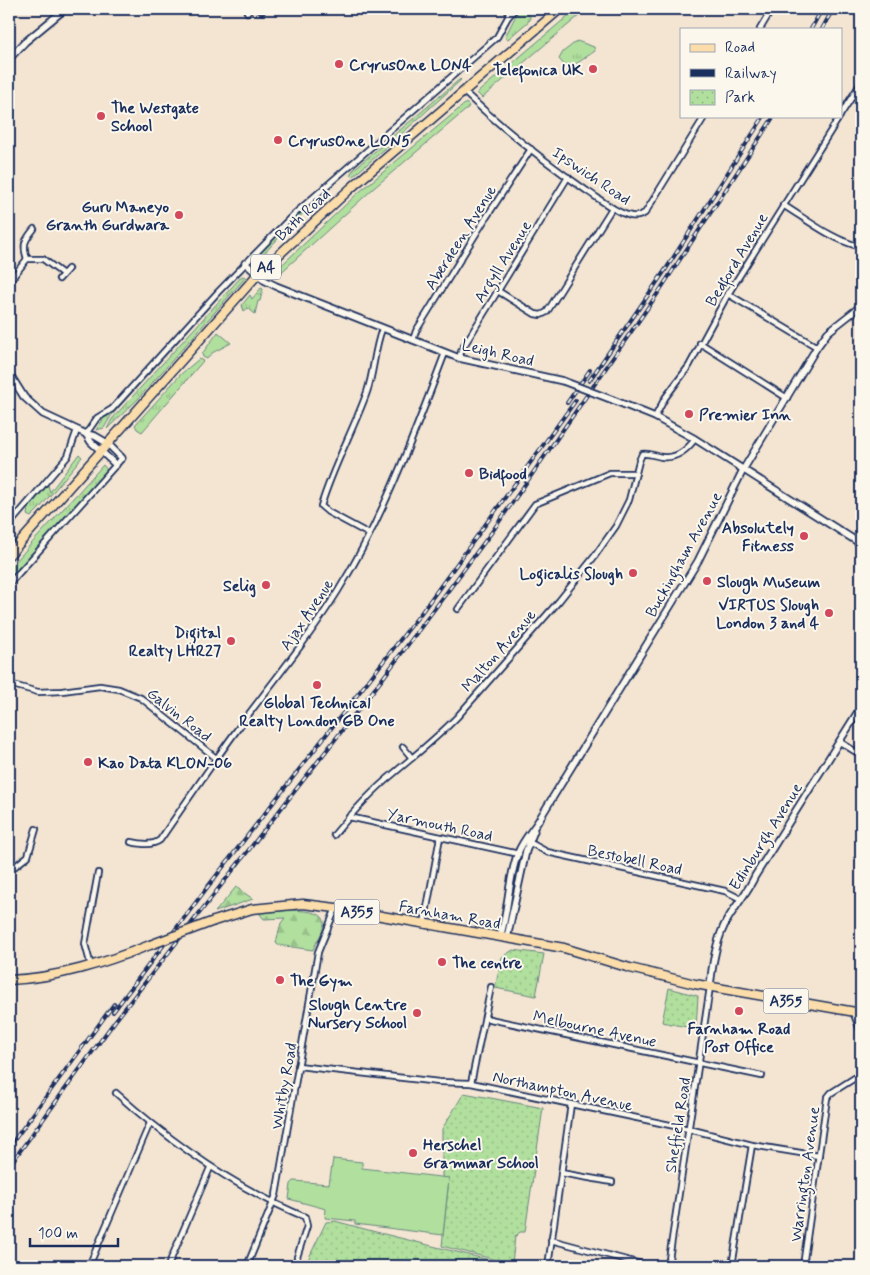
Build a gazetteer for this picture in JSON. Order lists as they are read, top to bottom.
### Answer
{
  "streets": {
    "main road": [
      "Bath Road",
      "A4",
      "A355",
      "Farnham Road"
    ],
    "street": [
      "Ipswich Road",
      "Aberdeen Avenue",
      "Bedford Avenue",
      "Argyll Avenue",
      "Leigh Road",
      "Buckingham Avenue",
      "Ajax Avenue",
      "Malton Avenue",
      "Galvin Road",
      "Yarmouth Road",
      "Edinburgh Avenue",
      "Bestobell Road",
      "Melbourne Avenue",
      "Whitby Road",
      "Northampton Avenue",
      "Sheffield Road",
      "Warrington Avenue"
    ]
  },
  "crossings": [
    ["Ipswich Road", "Bath Road"],
    ["Ipswich Road", "Aberdeen Avenue"],
    ["Ipswich Road", "Argyll Avenue"],
    ["Bath Road", "Leigh Road"],
    ["Aberdeen Avenue", "Leigh Road"],
    ["Bedford Avenue", "Leigh Road"],
    ["Argyll Avenue", "Leigh Road"],
    ["Leigh Road", "Buckingham Avenue"],
    ["Leigh Road", "Ajax Avenue"],
    ["Leigh Road", "Malton Avenue"],
    ["Buckingham Avenue", "Yarmouth Road"],
    ["Buckingham Avenue", "Bestobell Road"],
    ["Buckingham Avenue", "Farnham Road"],
    ["Ajax Avenue", "Galvin Road"],
    ["Malton Avenue", "Yarmouth Road"],
    ["Edinburgh Avenue", "Bestobell Road"],
    ["Edinburgh Avenue", "Farnham Road"],
    ["Edinburgh Avenue", "Sheffield Road"],
    ["Farnham Road", "Whitby Road"],
    ["Farnham Road", "Sheffield Road"],
    ["Melbourne Avenue", "Sheffield Road"],
    ["Whitby Road", "Northampton Avenue"],
    ["Northampton Avenue", "Sheffield Road"],
    ["Northampton Avenue", "Warrington Avenue"]
  ],
  "places": [
    "CryrusOne LON4",
    "Telefonica UK",
    "The Westgate School",
    "CryrusOne LON5",
    "Guru Maneyo Granth Gurdwara",
    "Premier Inn",
    "Bidfood",
    "Absolutely Fitness",
    "Logicalis Slough",
    "Slough Museum",
    "Selig",
    "VIRTUS Slough London 3 and 4",
    "Digital Realty LHR27",
    "Global Technical Realty London GB One",
    "Kao Data KLON-06",
    "The centre",
    "The Gym",
    "Farnham Road Post Office",
    "Slough Centre Nursery School",
    "Herschel Grammar School"
  ],
  "legend": ["Road", "Railway", "Park"],
  "scale_bar": "100 m"
}
